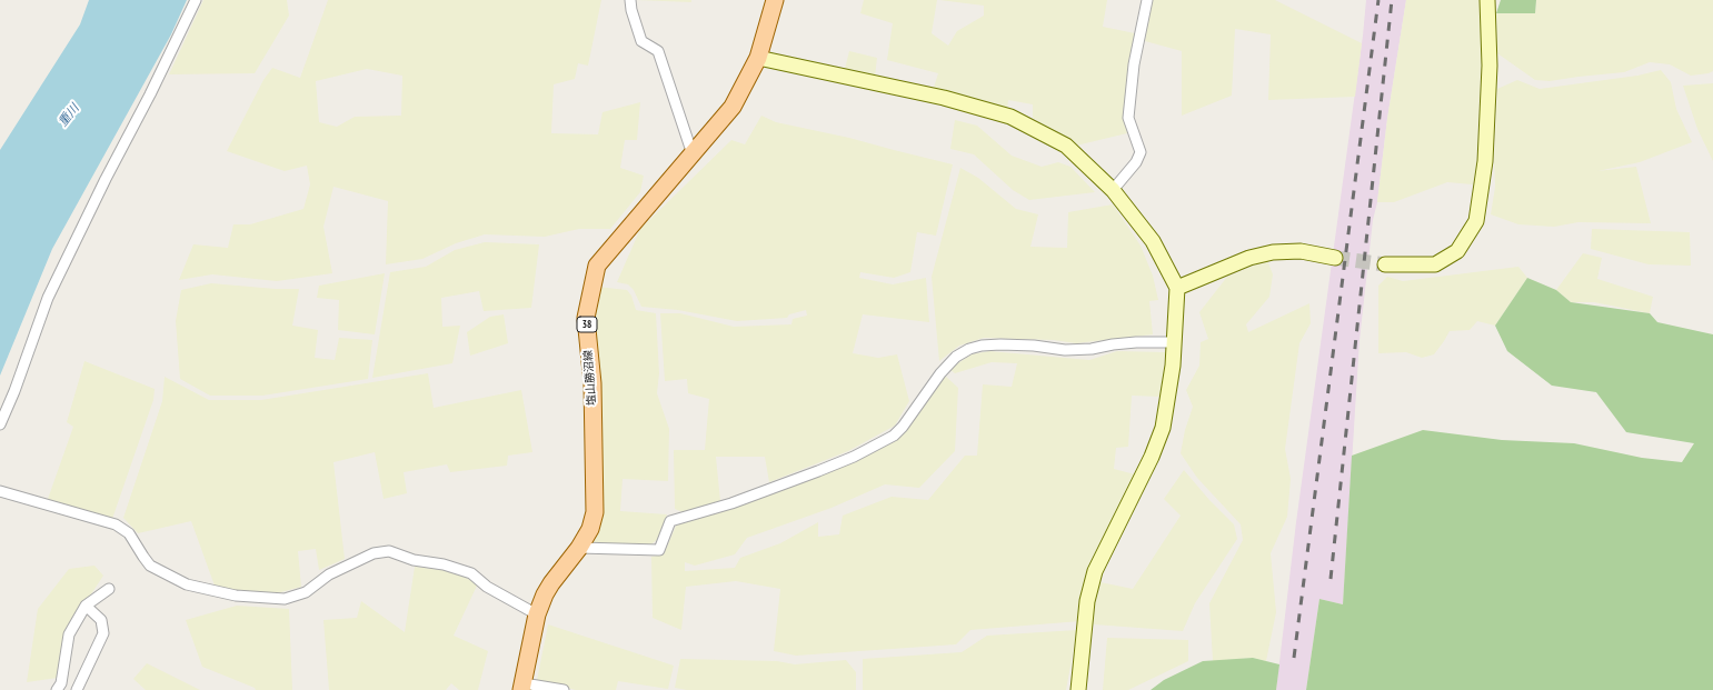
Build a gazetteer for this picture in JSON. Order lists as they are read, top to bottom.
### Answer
{
  "streets": {
    "main road": ["38", "塩山勝沼線"]
  },
  "water": ["重川"]
}
